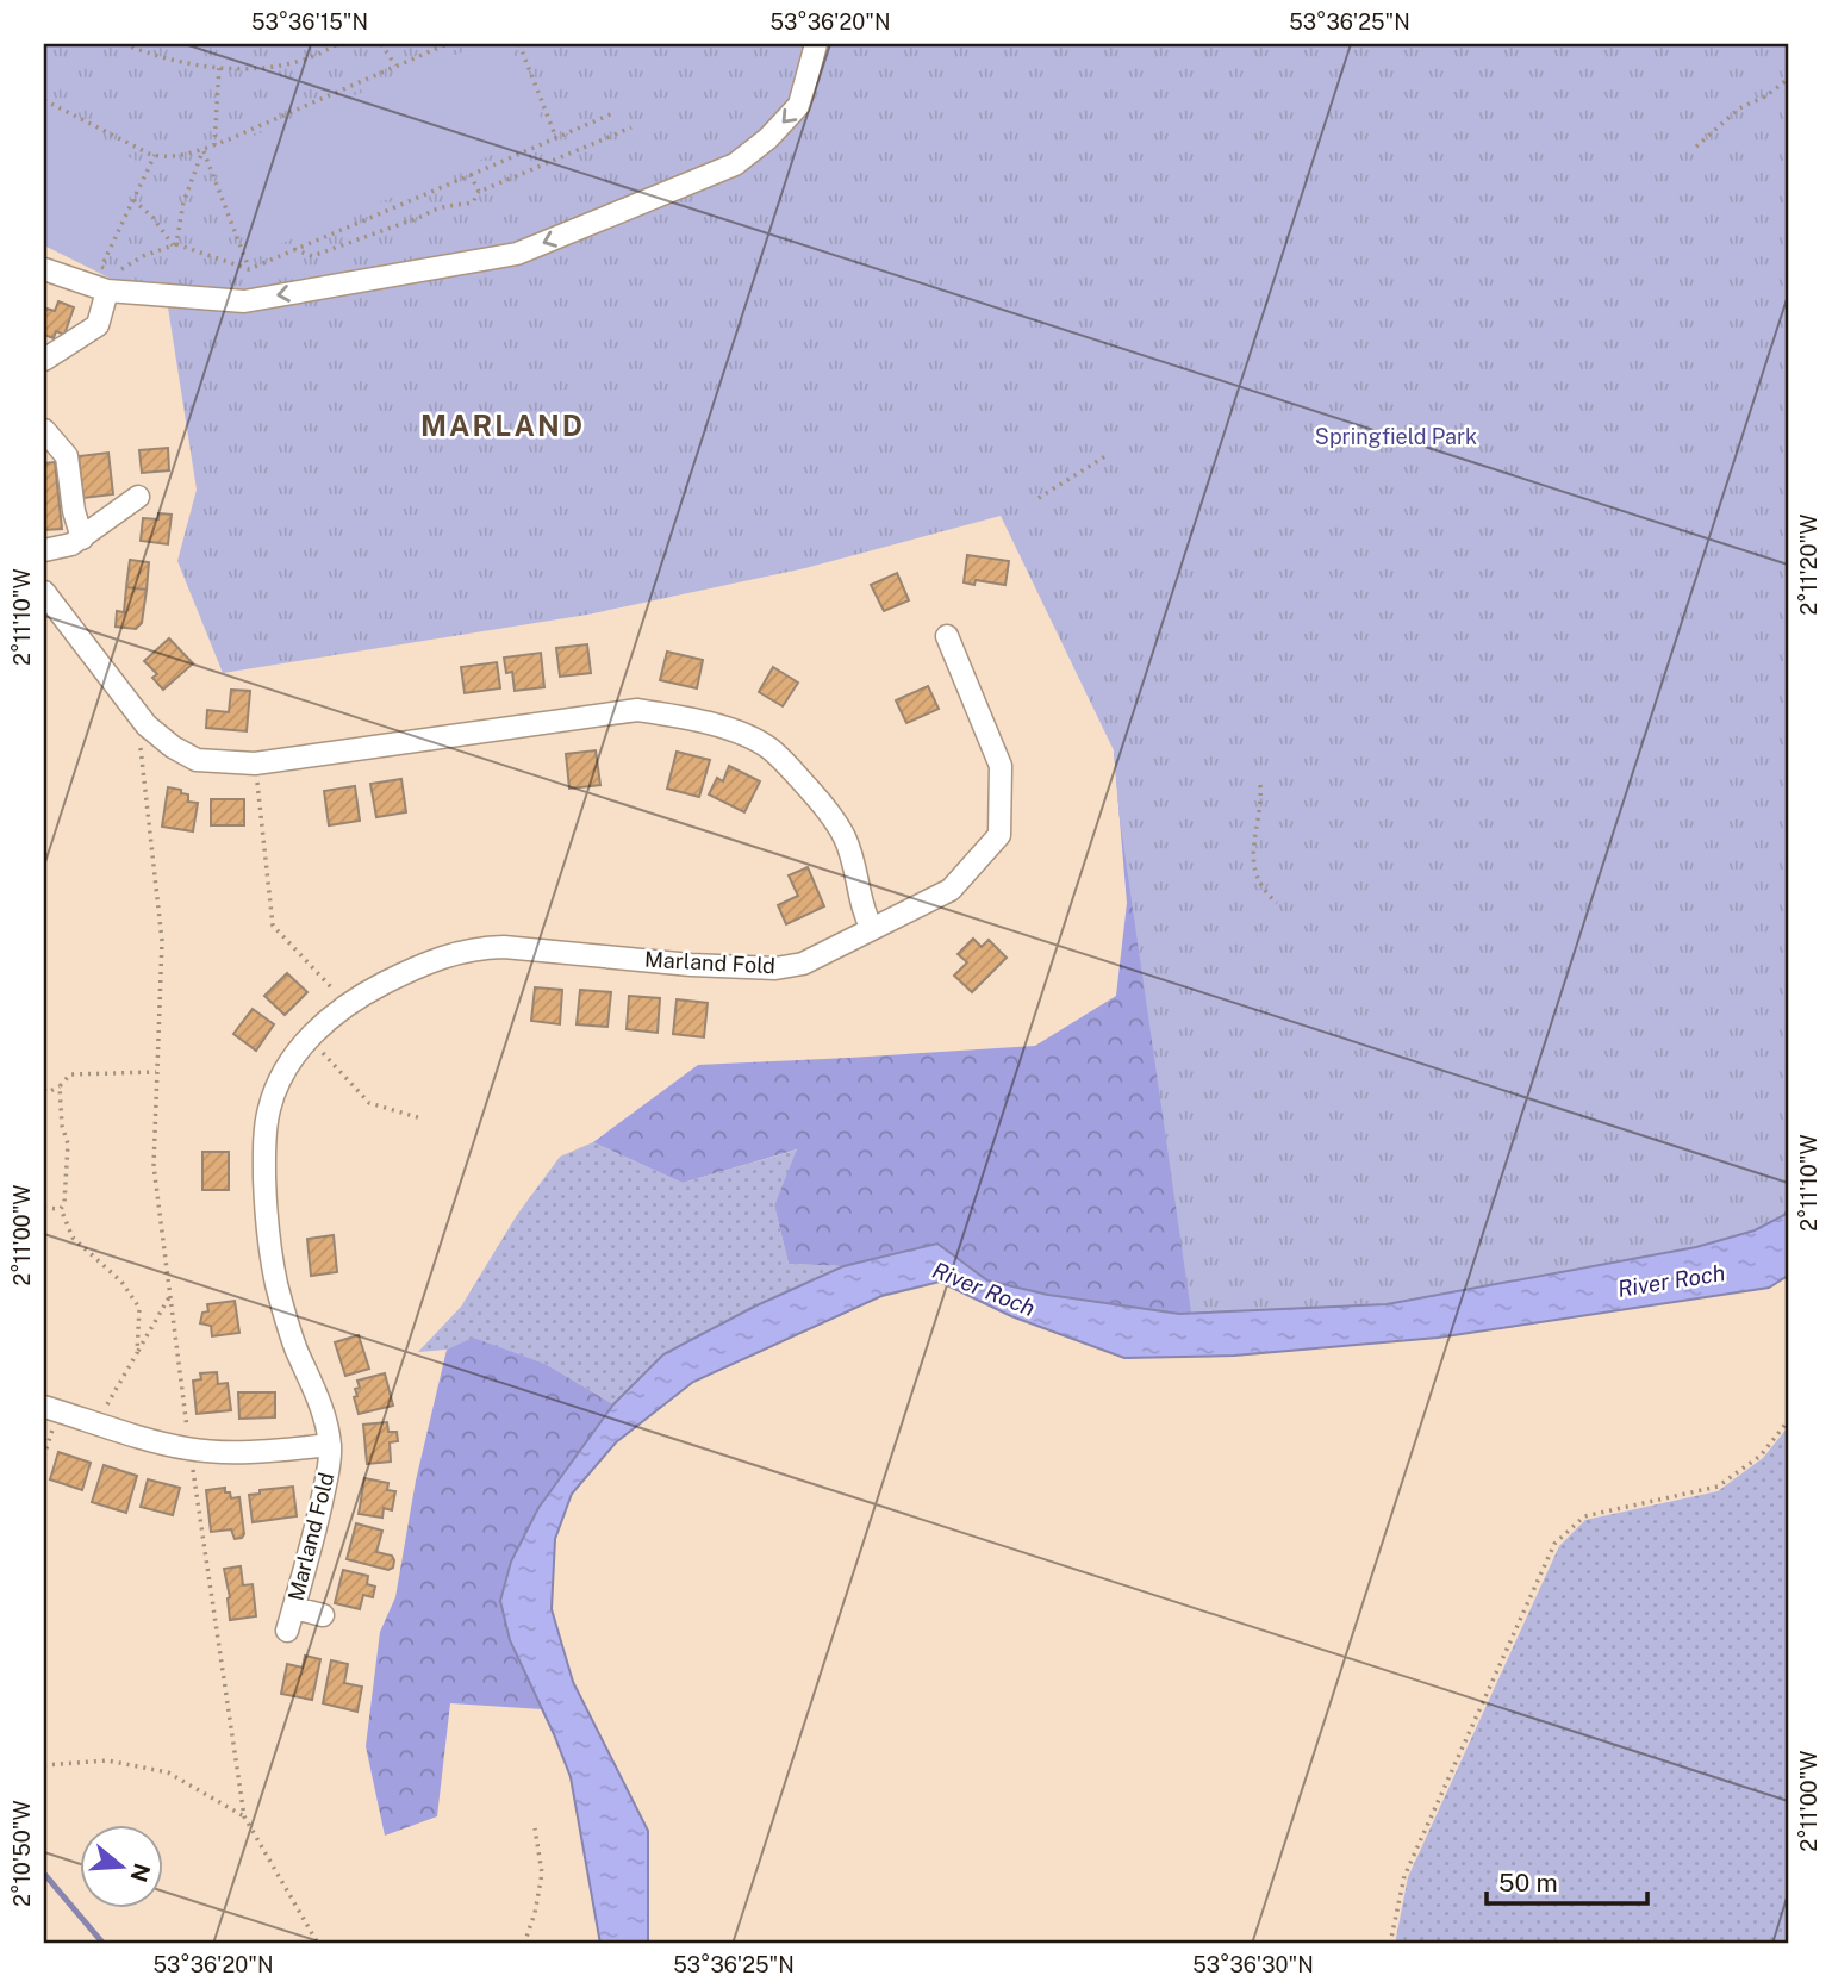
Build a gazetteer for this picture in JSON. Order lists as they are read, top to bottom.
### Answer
{
  "streets": {
    "street": ["Marland Fold"]
  },
  "districts": ["MARLAND"],
  "water": ["River Roch"],
  "parks": ["Springfield Park"],
  "scale_bar": "50 m",
  "north": "right",
  "coordinates": [
    "53°36'15\"N",
    "53°36'20\"N",
    "53°36'25\"N",
    "2°11'20\"W",
    "2°11'10\"W",
    "2°11'00\"W",
    "2°10'50\"W",
    "53°36'30\"N"
  ]
}
